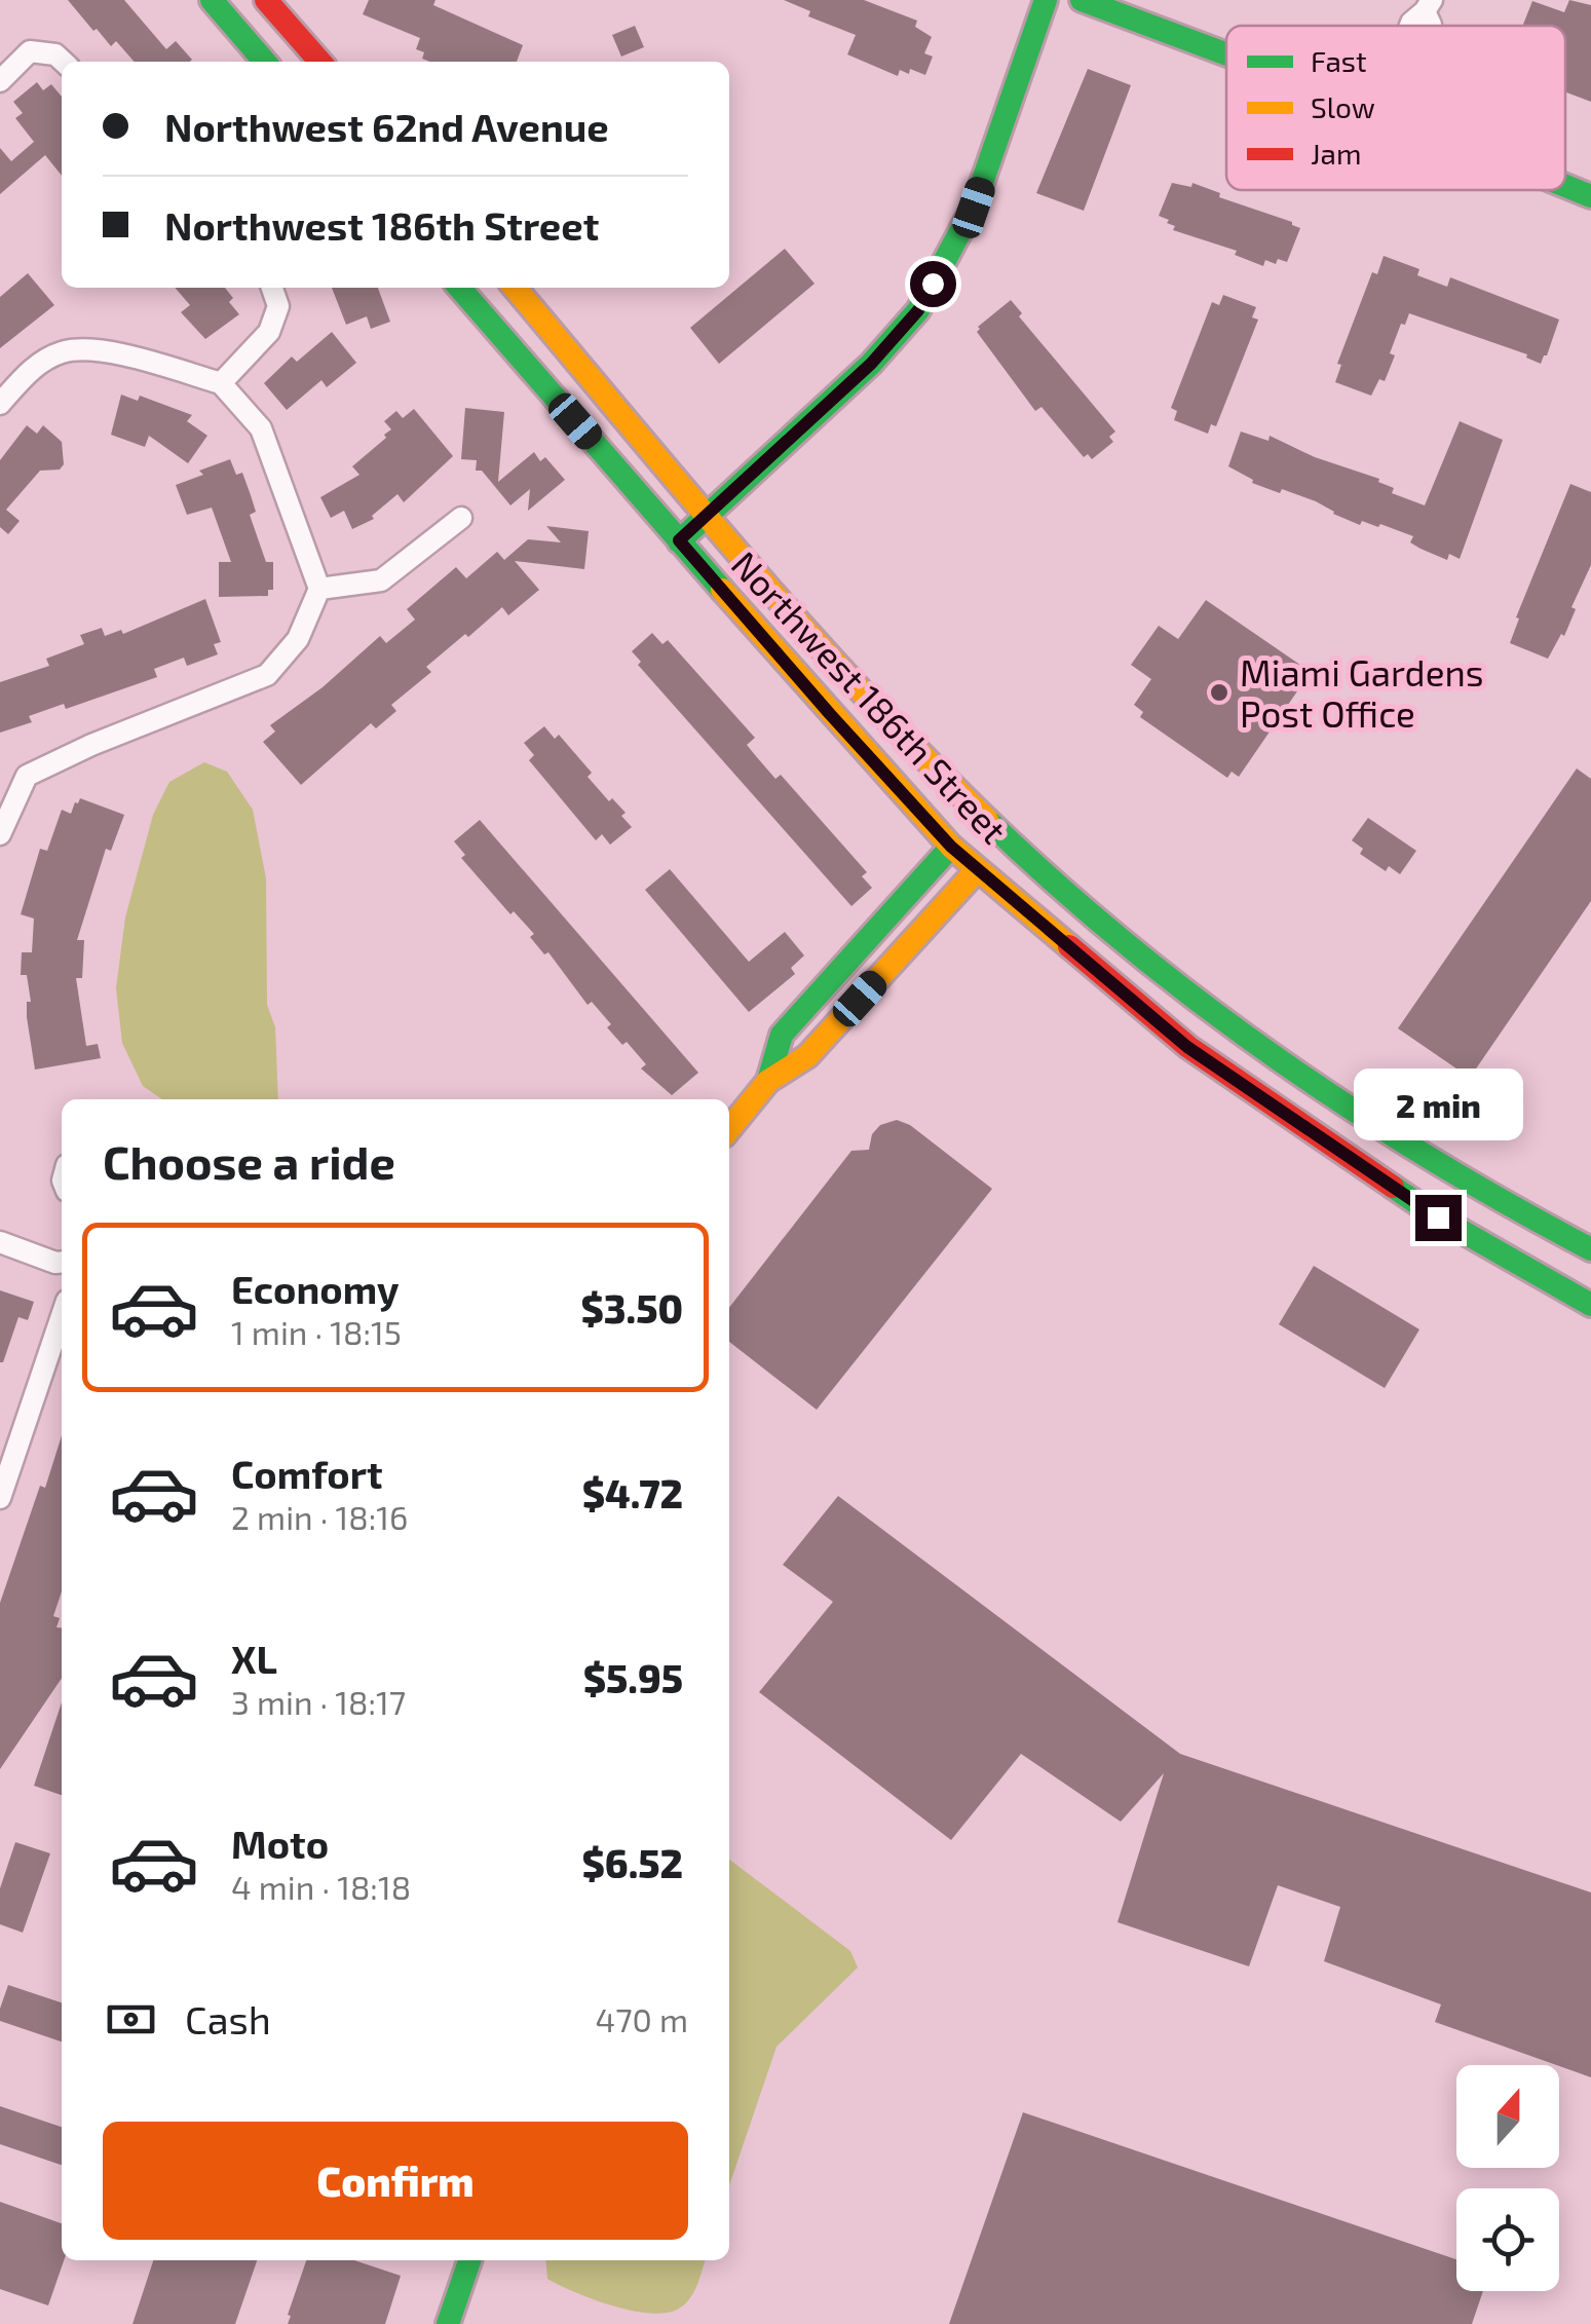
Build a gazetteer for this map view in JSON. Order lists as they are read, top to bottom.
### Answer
{
  "streets": {
    "main road": ["Northwest 186th Street"]
  },
  "places": ["Miami Gardens Post Office"],
  "legend": ["Fast", "Slow", "Jam"],
  "north": "top",
  "page": {
    "banner": ["Northwest 62nd Avenue", "Northwest 186th Street"],
    "bubble": "2 min",
    "heading": "Choose a ride",
    "list": [
      {
        "name": "Economy",
        "note": "1 min · 18:15",
        "value": "$3.50"
      },
      {
        "name": "Comfort",
        "note": "2 min · 18:16",
        "value": "$4.72"
      },
      {
        "name": "XL",
        "note": "3 min · 18:17",
        "value": "$5.95"
      },
      {
        "name": "Moto",
        "note": "4 min · 18:18",
        "value": "$6.52"
      }
    ],
    "pay": ["Cash", "470 m"],
    "buttons": "Confirm"
  }
}
